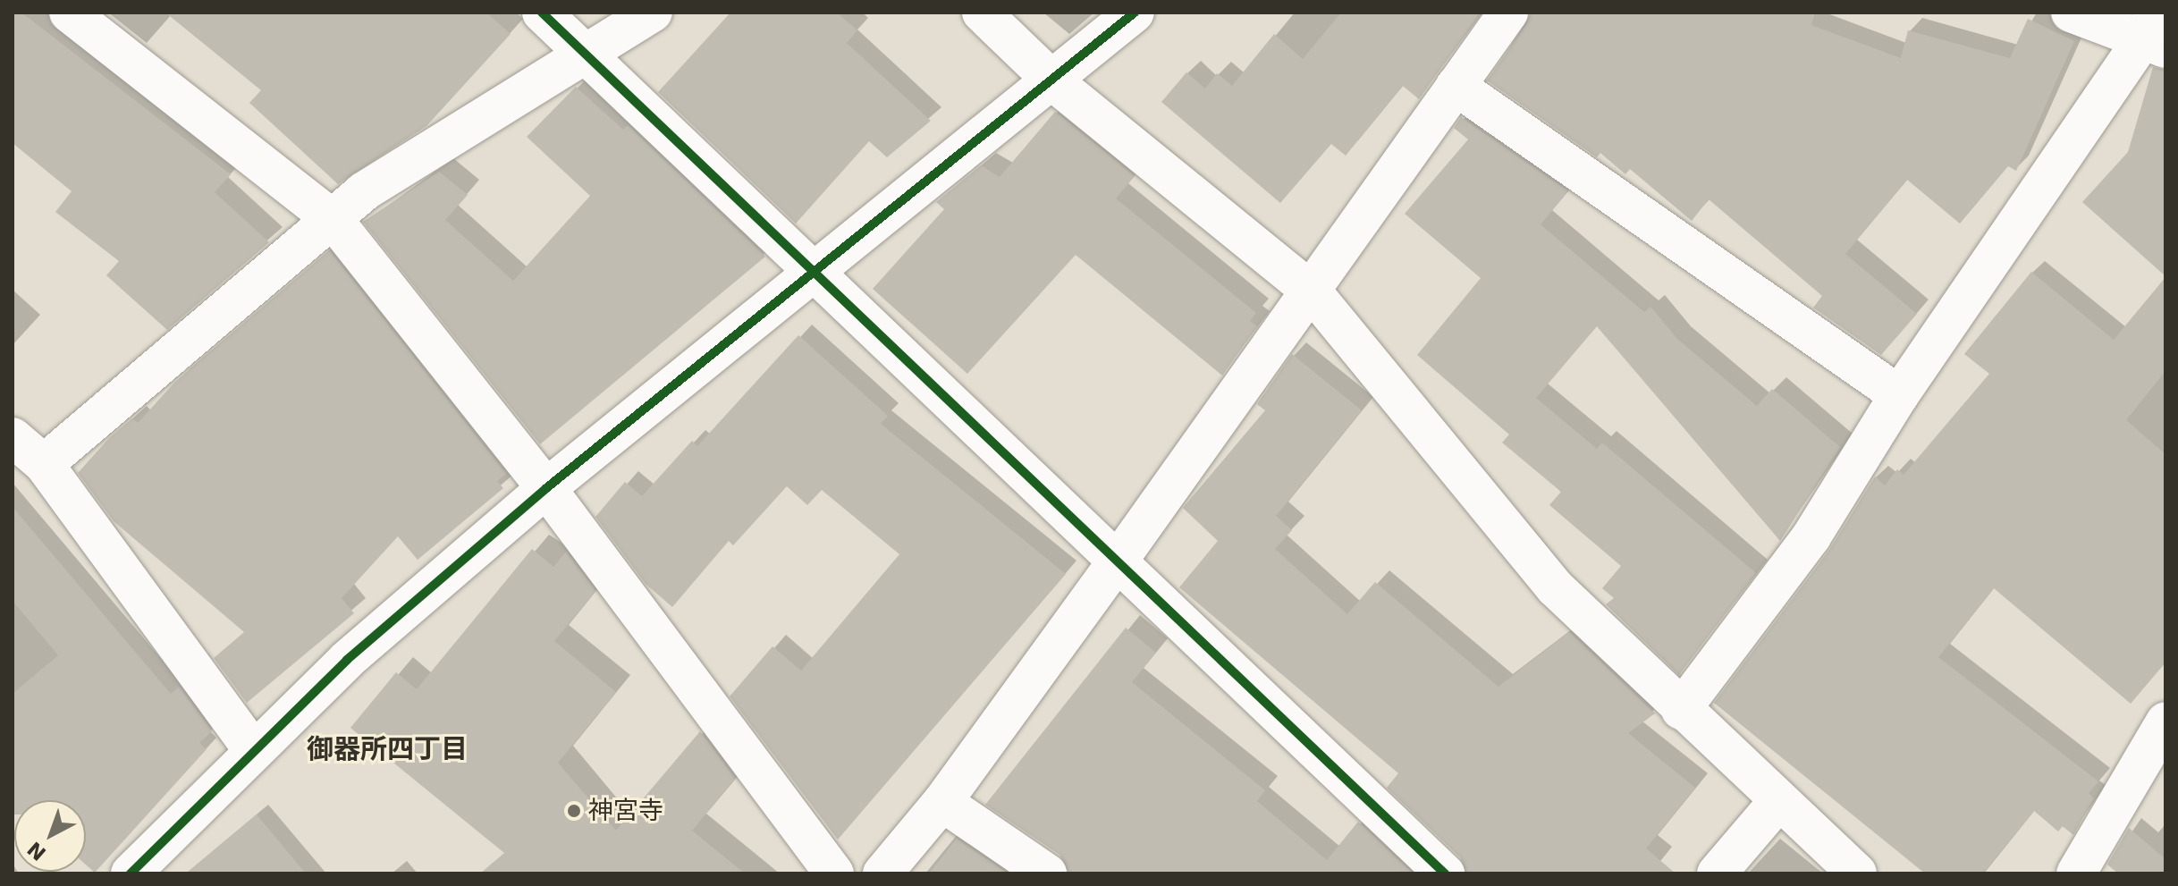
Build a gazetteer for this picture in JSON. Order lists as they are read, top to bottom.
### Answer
{
  "districts": ["御器所四丁目"],
  "places": ["神宮寺"],
  "north": "bottom left"
}
